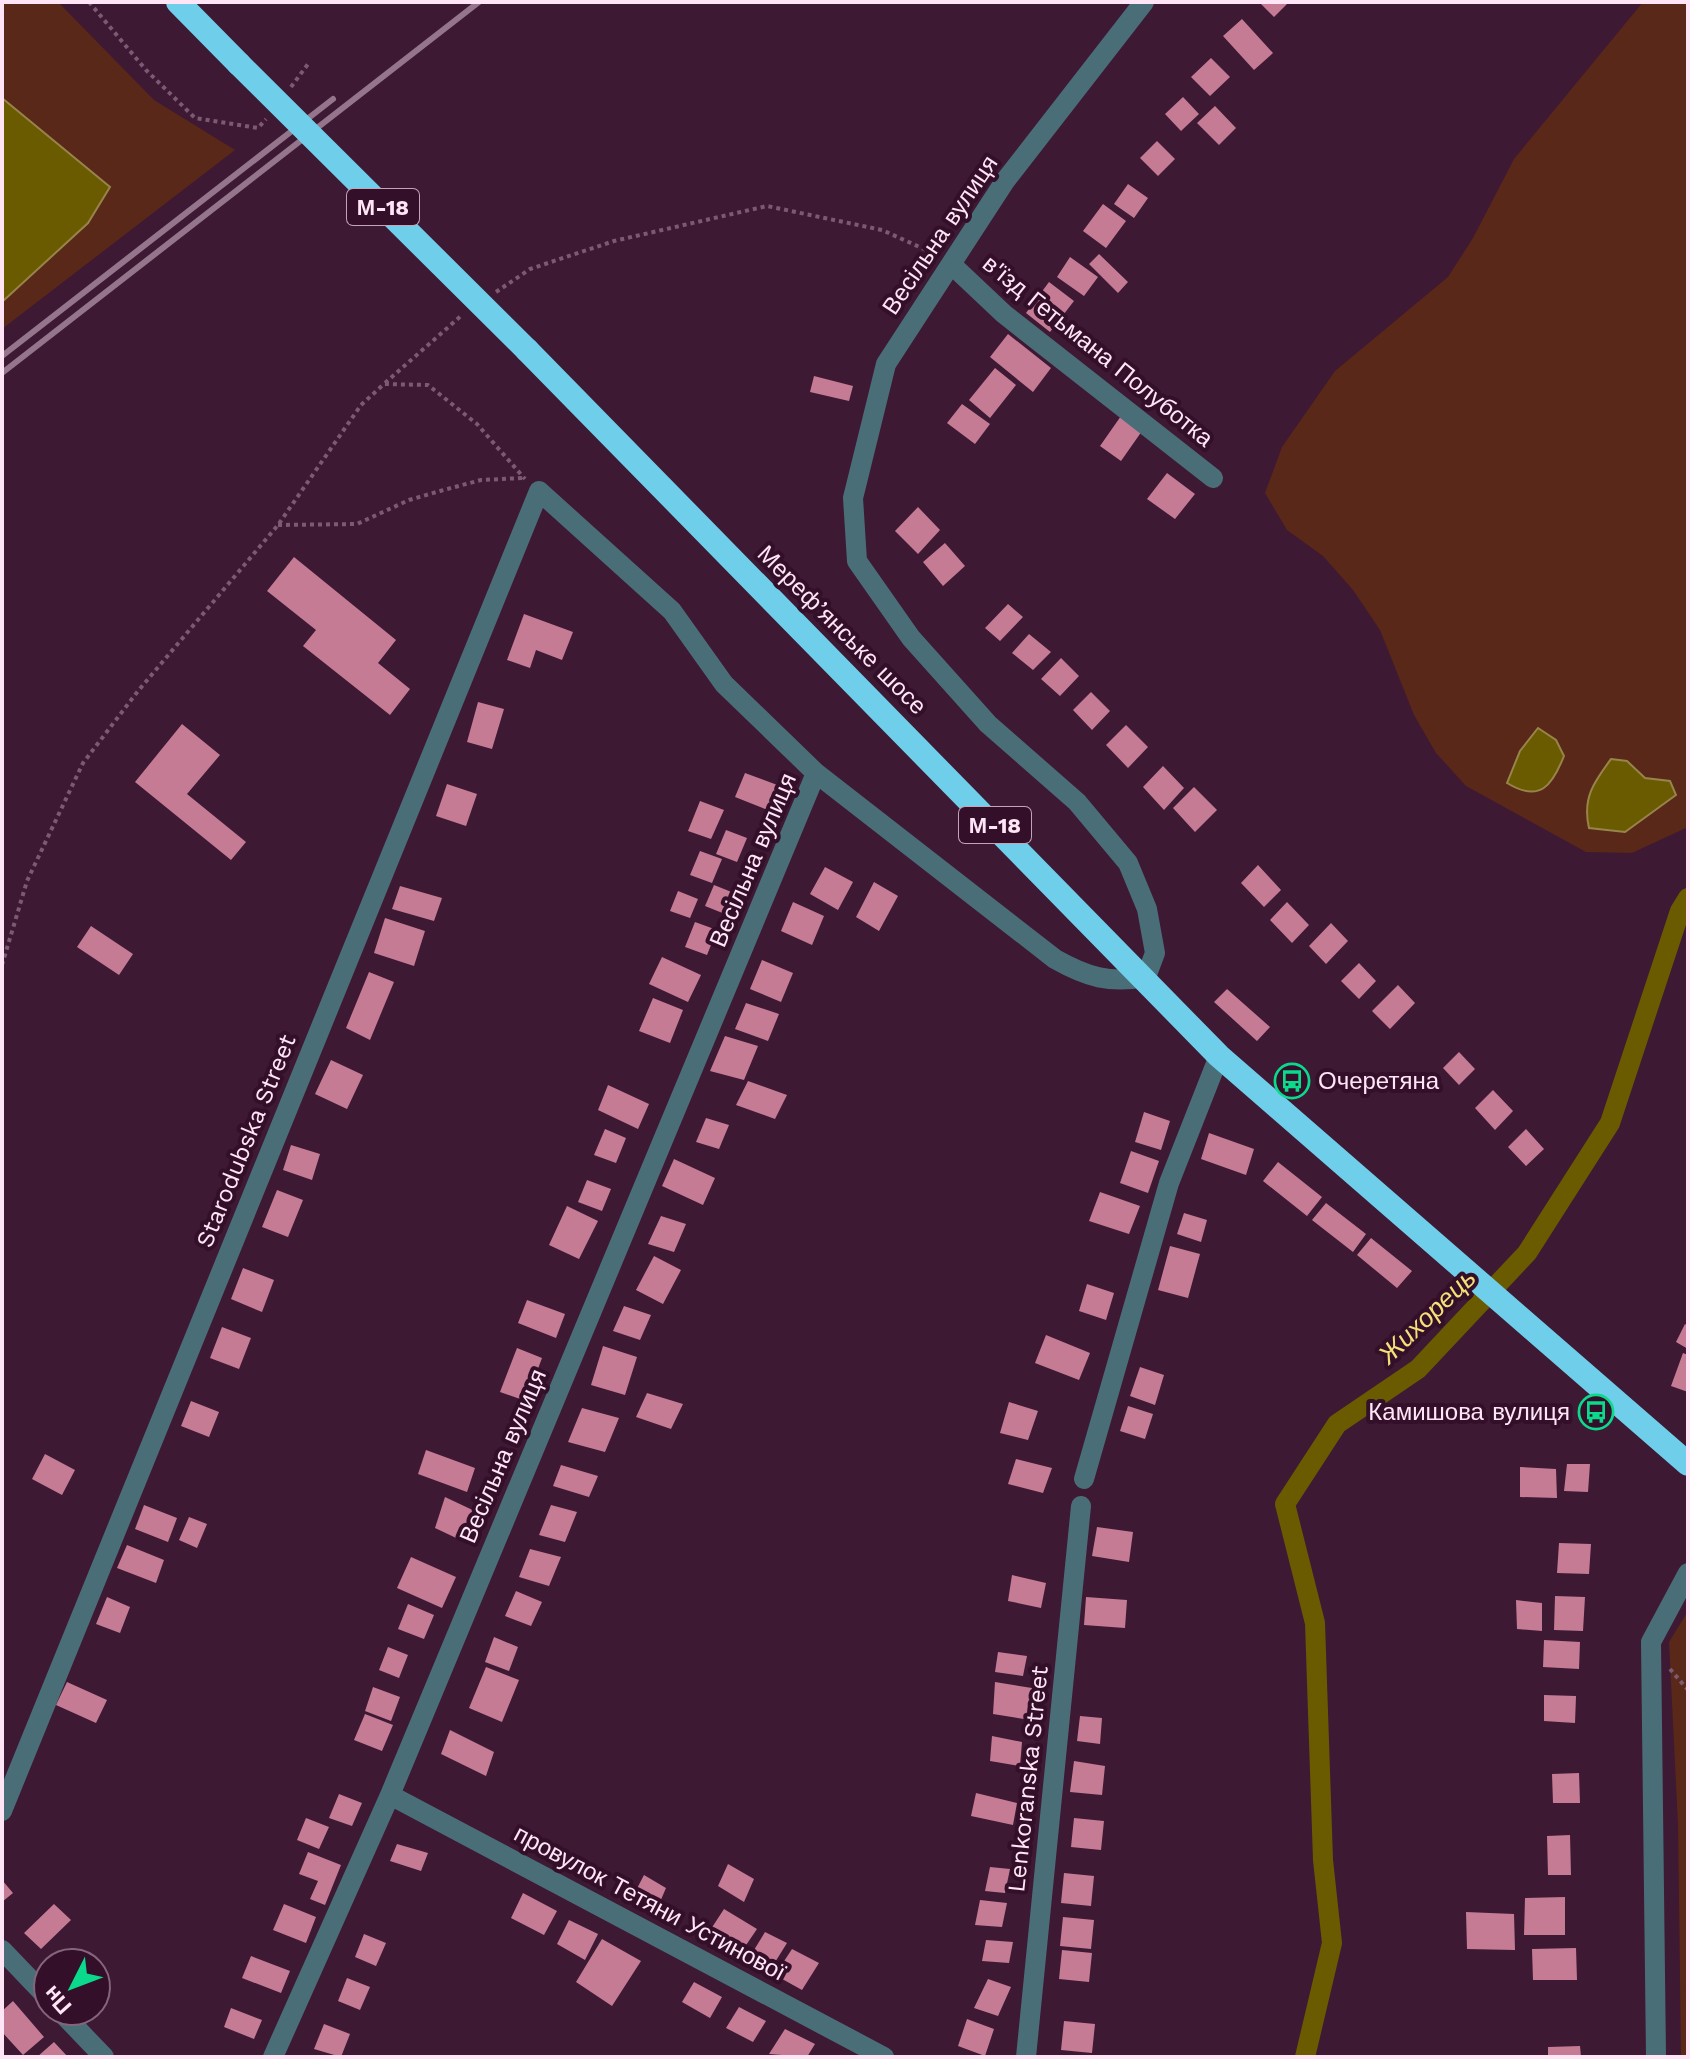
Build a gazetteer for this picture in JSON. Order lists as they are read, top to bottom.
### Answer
{
  "streets": {
    "highway": ["М-18", "Мереф’янське шосе"],
    "street": [
      "Весільна вулиця",
      "в'їзд Гетьмана Полуботка",
      "Starodubska Street",
      "Lenkoranska Street",
      "провулок Тетяни Устинової"
    ]
  },
  "crossings": [
    ["Весільна вулиця", "в'їзд Гетьмана Полуботка"],
    ["Весільна вулиця", "Мереф’янське шосе"],
    ["Весільна вулиця", "провулок Тетяни Устинової"]
  ],
  "water": ["Жихорець"],
  "places": {
    "bus stop": ["Очеретяна", "Камишова вулиця"]
  },
  "north": "bottom left"
}
